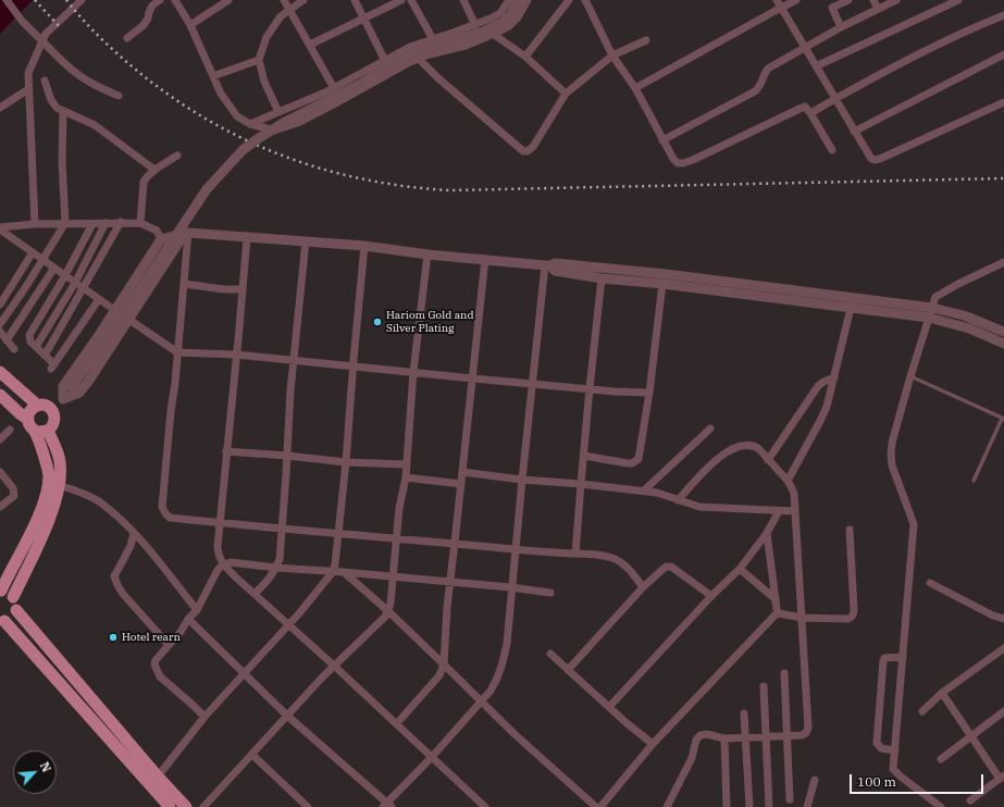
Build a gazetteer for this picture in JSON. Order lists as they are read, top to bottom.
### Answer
{
  "places": ["Hariom Gold and Silver Plating", "Hotel rearn"],
  "scale_bar": "100 m",
  "north": "top right"
}
